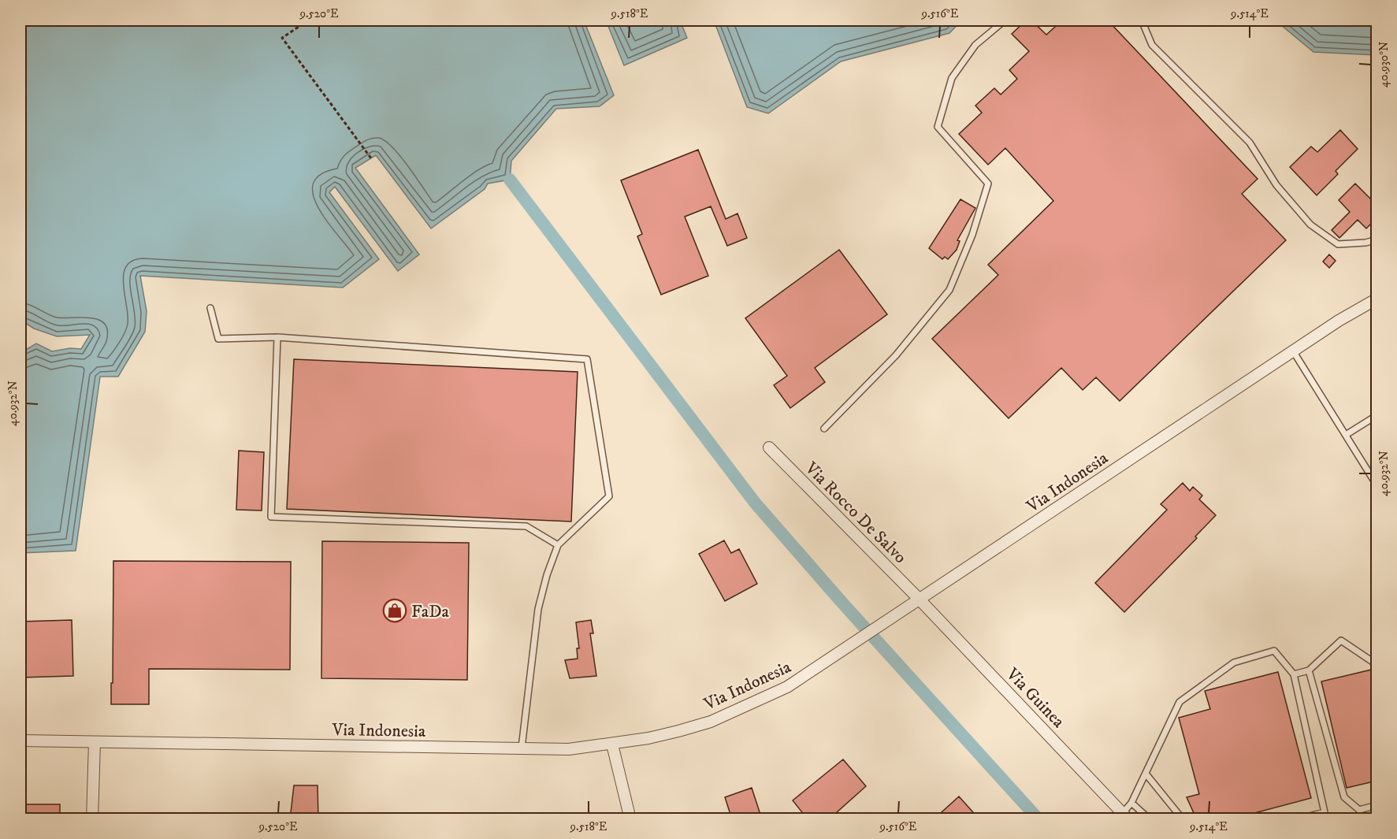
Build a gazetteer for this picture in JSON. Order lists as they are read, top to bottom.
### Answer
{
  "streets": {
    "street": ["Via Indonesia", "Via Rocco De Salvo", "Via Guinea"]
  },
  "crossings": [
    ["Via Indonesia", "Via Rocco De Salvo"],
    ["Via Indonesia", "Via Guinea"],
    ["Via Rocco De Salvo", "Via Guinea"]
  ],
  "places": {
    "shop": ["FaDa"]
  },
  "coordinates": [
    "9.520°E",
    "9.518°E",
    "9.516°E",
    "9.514°E",
    "40.930°N",
    "40.932°N"
  ]
}
